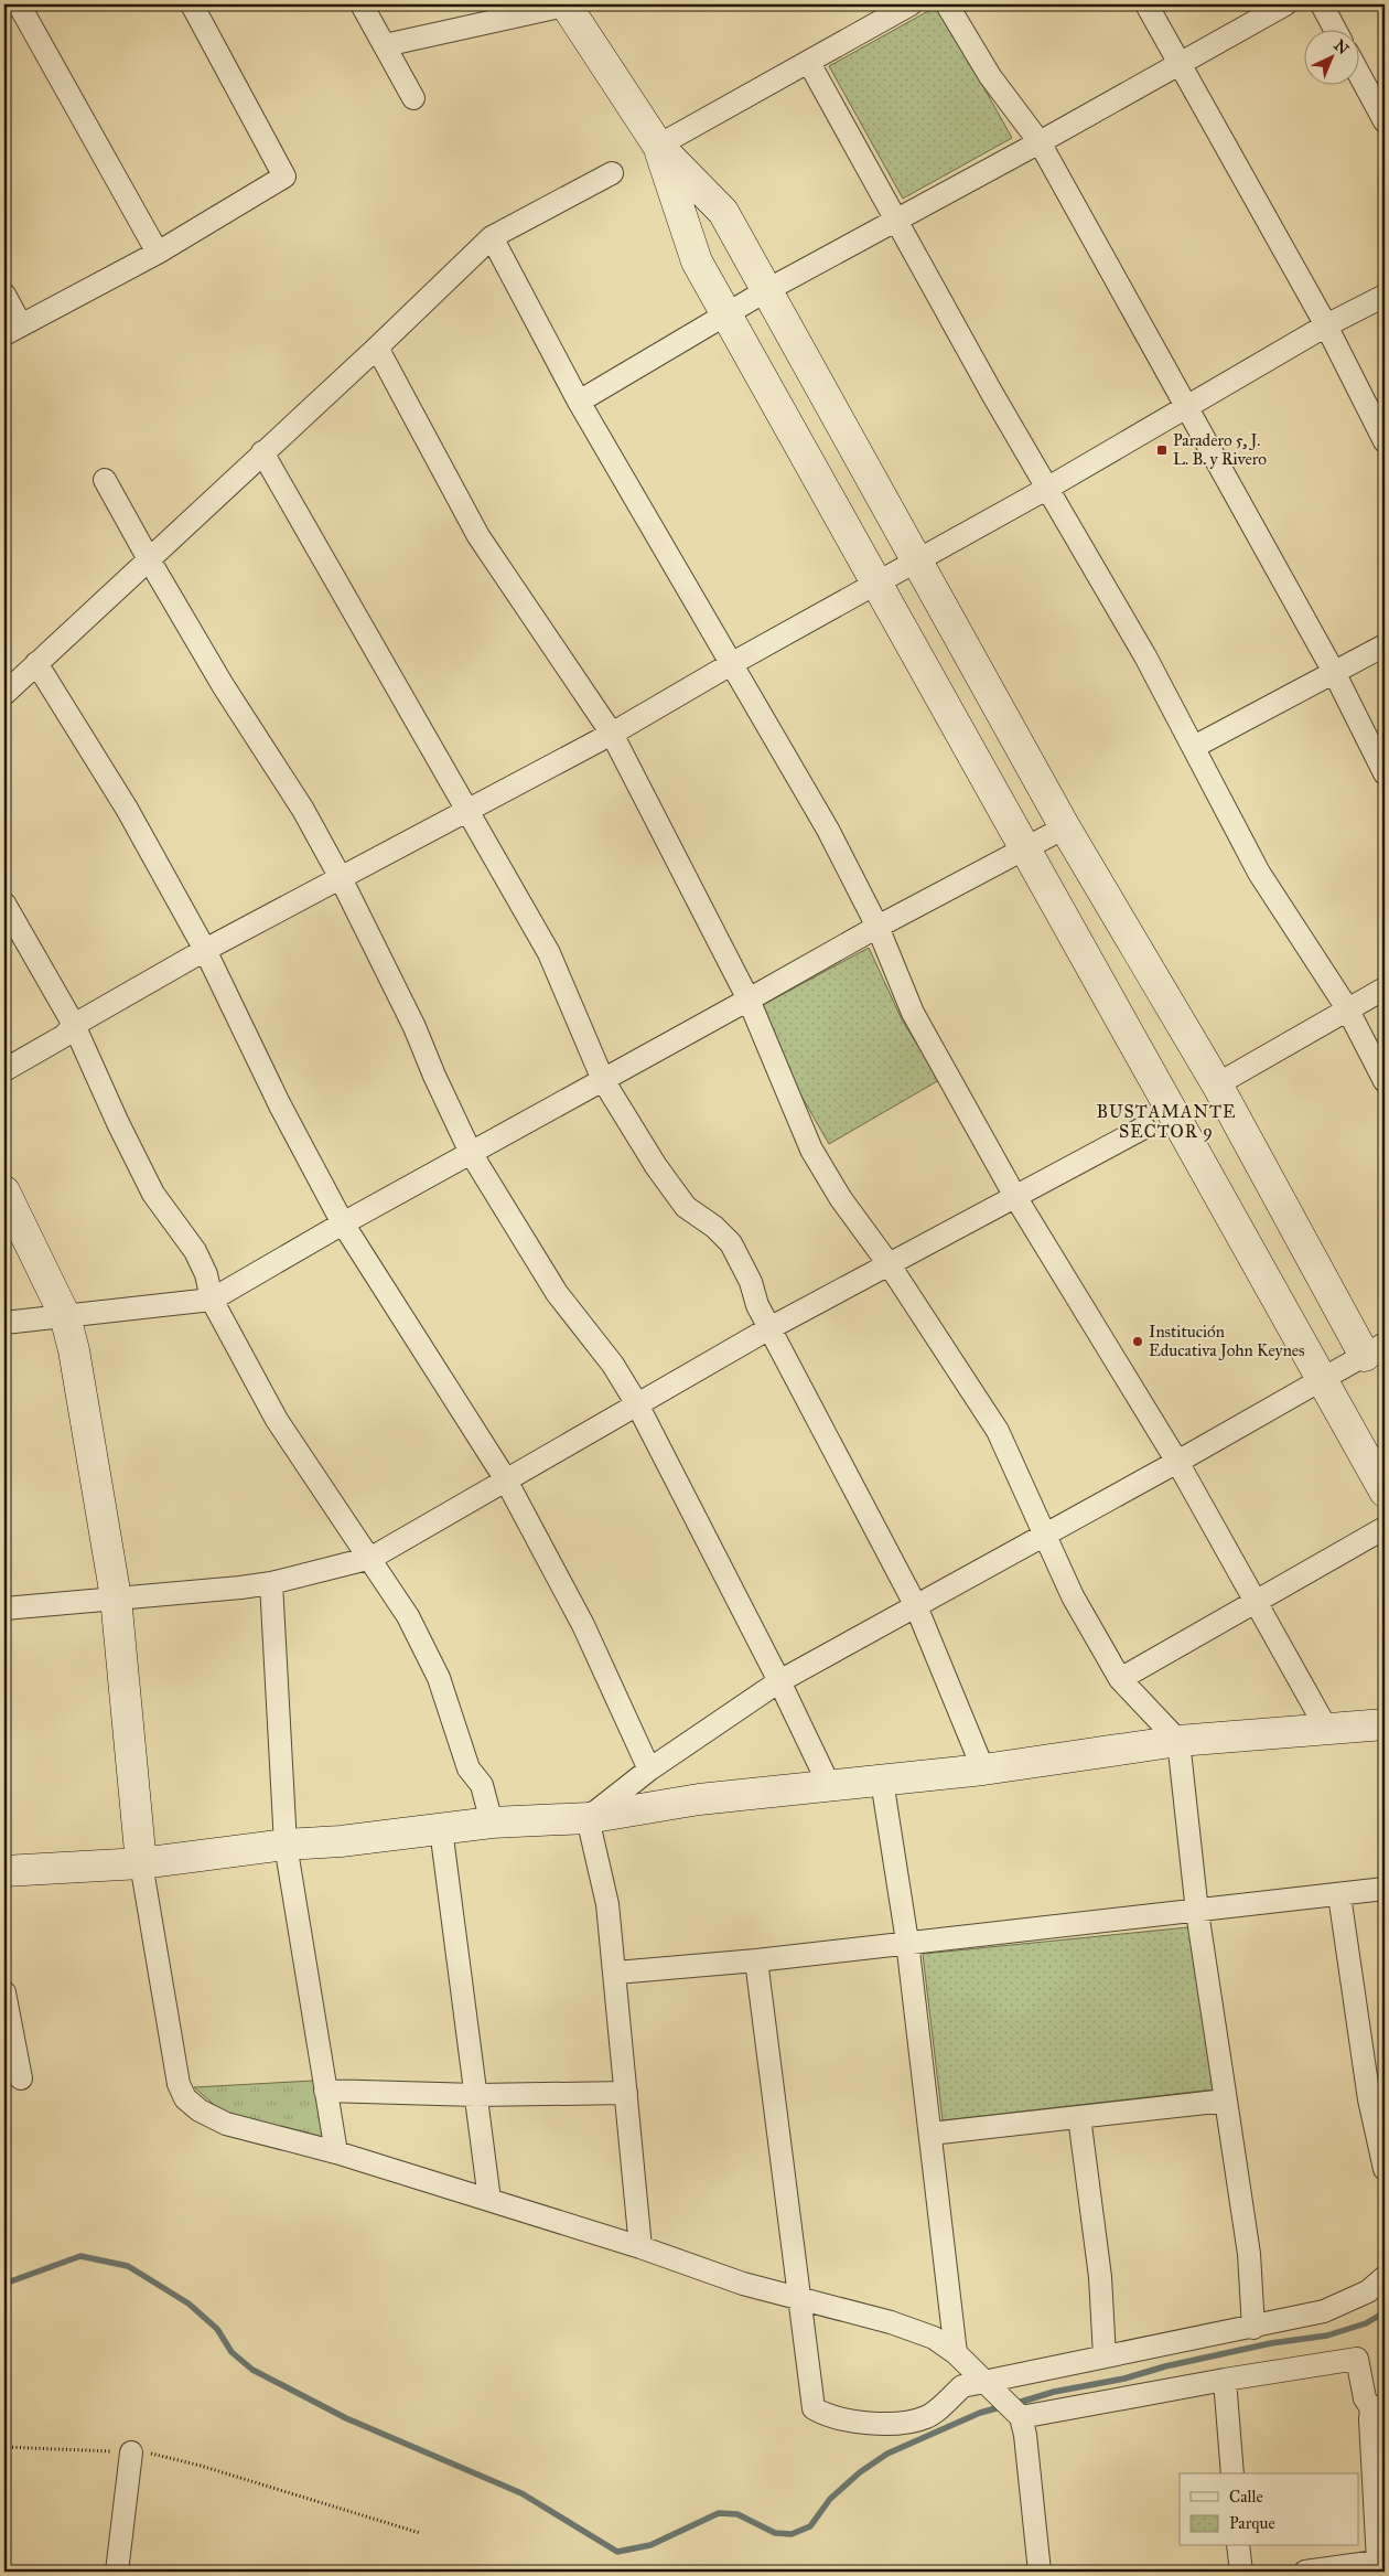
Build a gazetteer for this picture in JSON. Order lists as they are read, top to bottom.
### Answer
{
  "districts": ["BUSTAMANTE SECTOR 9"],
  "places": {
    "transit": ["Paradero 5, J. L. B. y Rivero"],
    "other": ["Institución Educativa John Keynes"]
  },
  "legend": ["Calle", "Parque"],
  "north": "top right"
}
